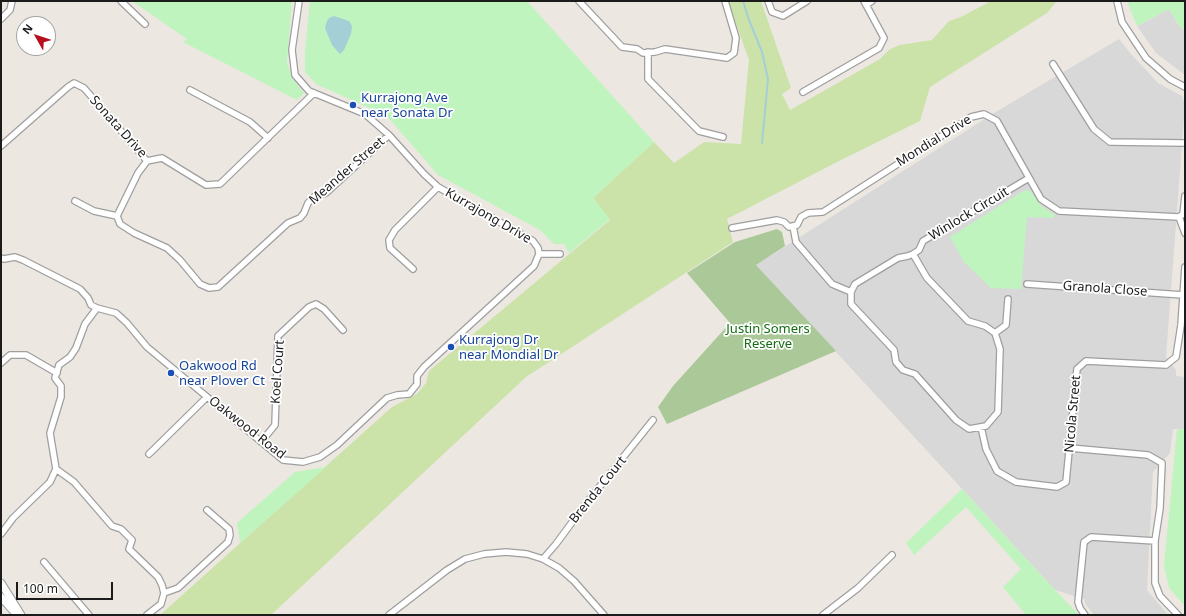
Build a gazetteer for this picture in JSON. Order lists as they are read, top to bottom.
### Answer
{
  "streets": {
    "street": [
      "Sonata Drive",
      "Mondial Drive",
      "Meander Street",
      "Winlock Circuit",
      "Kurrajong Drive",
      "Granola Close",
      "Koel Court",
      "Nicola Street",
      "Oakwood Road",
      "Brenda Court"
    ]
  },
  "crossings": [
    ["Sonata Drive", "Kurrajong Drive"],
    ["Mondial Drive", "Winlock Circuit"],
    ["Meander Street", "Kurrajong Drive"],
    ["Kurrajong Drive", "Oakwood Road"],
    ["Granola Close", "Nicola Street"],
    ["Koel Court", "Oakwood Road"]
  ],
  "parks": ["Justin Somers Reserve"],
  "places": ["Kurrajong Ave near Sonata Dr", "Kurrajong Dr near Mondial Dr", "Oakwood Rd near Plover Ct"],
  "scale_bar": "100 m",
  "north": "top left"
}
